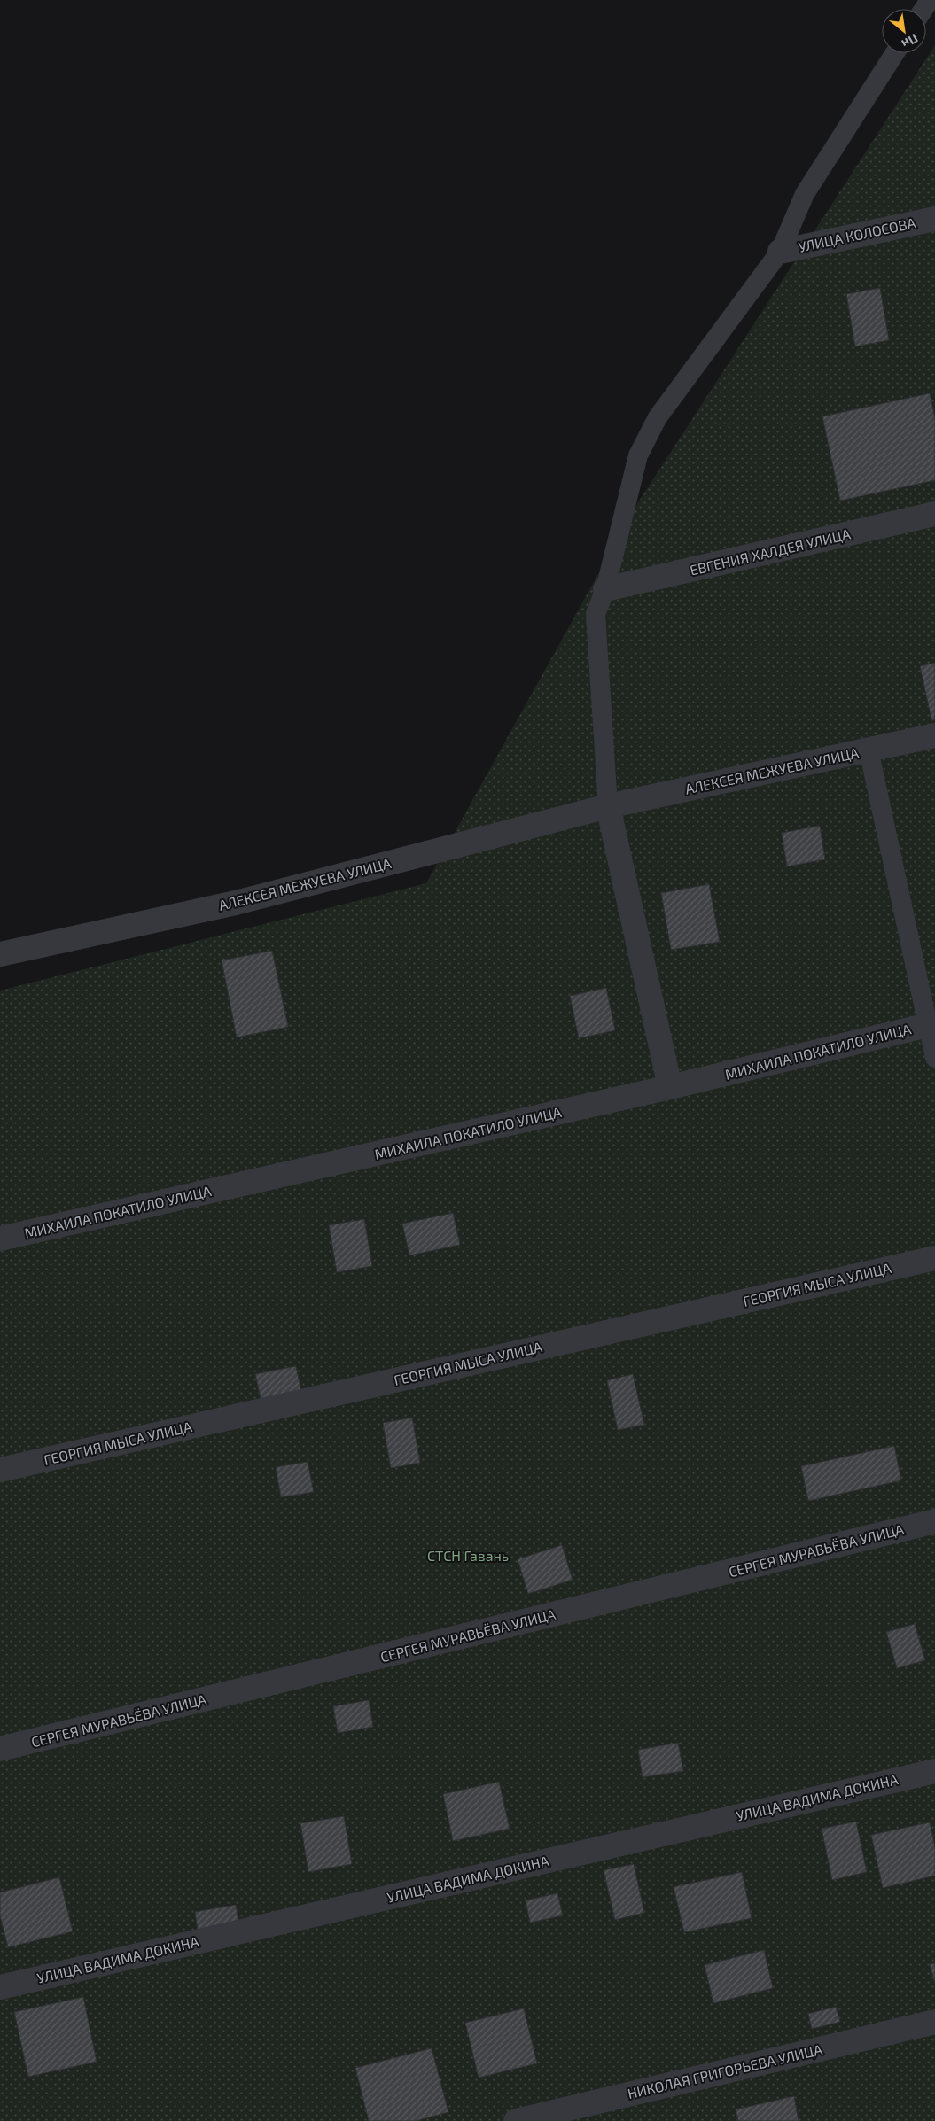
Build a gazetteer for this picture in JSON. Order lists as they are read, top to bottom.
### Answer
{
  "streets": {
    "street": [
      "УЛИЦА КОЛОСОВА",
      "ЕВГЕНИЯ ХАЛДЕЯ УЛИЦА",
      "АЛЕКСЕЯ МЕЖУЕВА УЛИЦА",
      "МИХАИЛА ПОКАТИЛО УЛИЦА",
      "ГЕОРГИЯ МЫСА УЛИЦА",
      "СЕРГЕЯ МУРАВЬЁВА УЛИЦА",
      "УЛИЦА ВАДИМА ДОКИНА",
      "НИКОЛАЯ ГРИГОРЬЕВА УЛИЦА"
    ]
  },
  "parks": ["СТСН Гавань"],
  "north": "bottom right"
}
